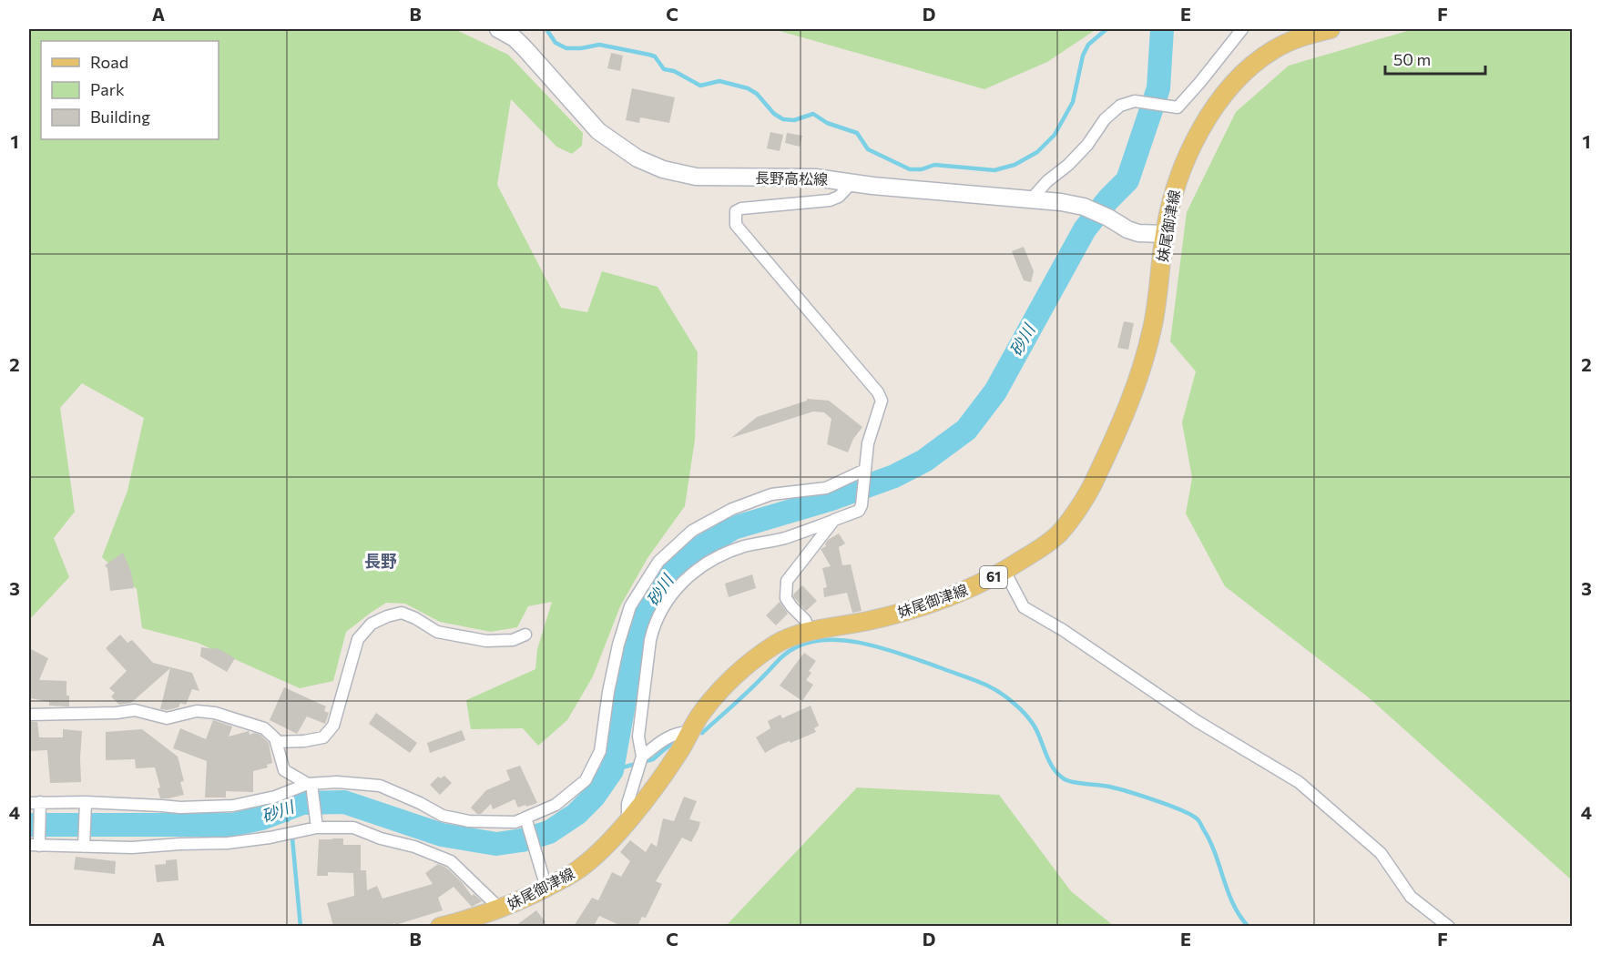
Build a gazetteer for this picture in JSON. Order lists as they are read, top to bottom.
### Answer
{
  "streets": {
    "main road": ["長野高松線", "妹尾御津線", "61"]
  },
  "crossings": [
    ["長野高松線", "妹尾御津線"]
  ],
  "districts": ["長野"],
  "water": ["砂川"],
  "legend": ["Road", "Park", "Building"],
  "scale_bar": "50 m",
  "grid": {
    "columns": [
      "A",
      "B",
      "C",
      "D",
      "E",
      "F"
    ],
    "rows": [
      "1",
      "2",
      "3",
      "4"
    ]
  }
}
